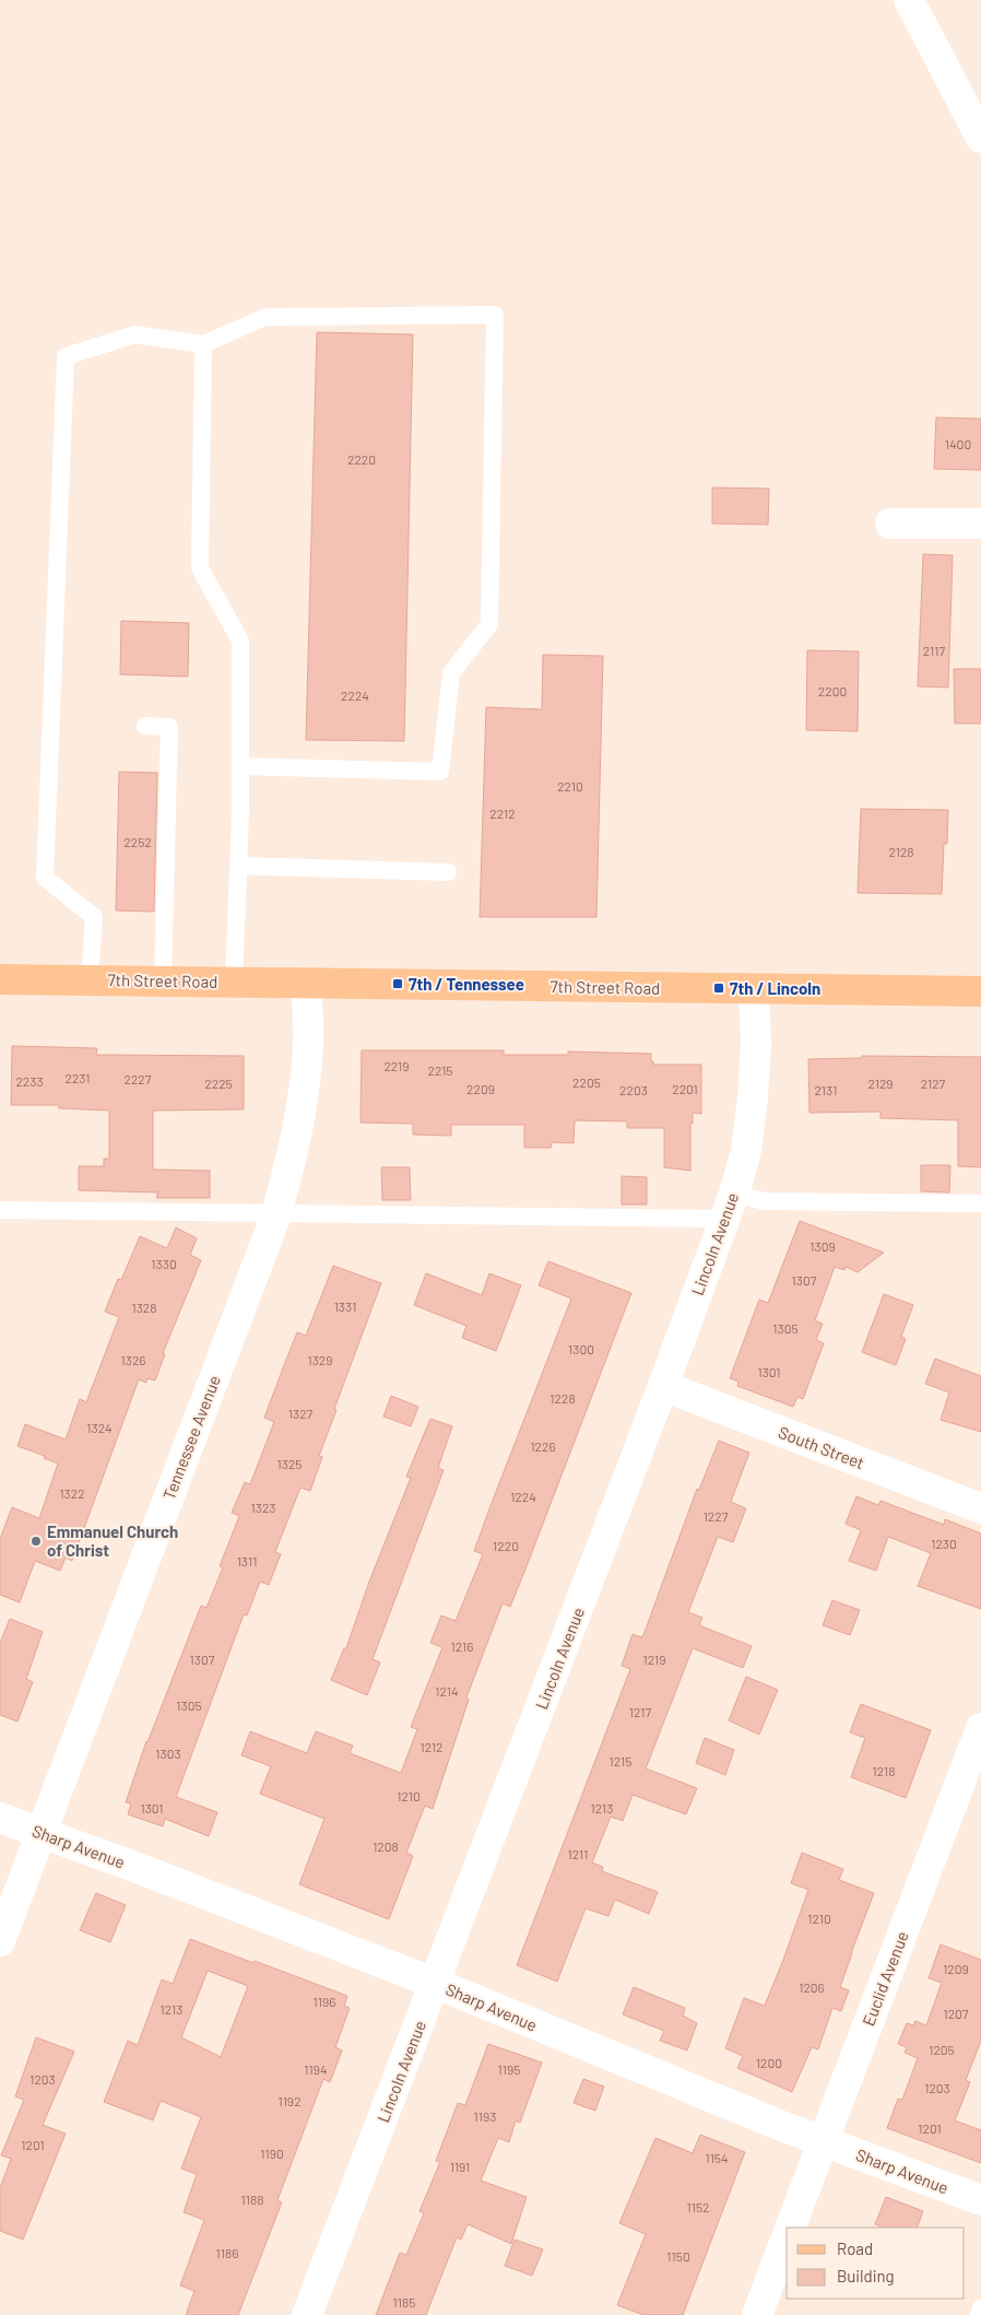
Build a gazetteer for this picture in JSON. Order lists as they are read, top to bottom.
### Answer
{
  "streets": {
    "main road": ["7th Street Road"],
    "street": [
      "Lincoln Avenue",
      "Tennessee Avenue",
      "South Street",
      "Sharp Avenue",
      "Euclid Avenue"
    ]
  },
  "crossings": [
    ["7th Street Road", "Lincoln Avenue"],
    ["7th Street Road", "Tennessee Avenue"],
    ["Lincoln Avenue", "South Street"],
    ["Lincoln Avenue", "Sharp Avenue"],
    ["Tennessee Avenue", "Sharp Avenue"],
    ["Sharp Avenue", "Euclid Avenue"]
  ],
  "places": {
    "transit": ["7th / Tennessee", "7th / Lincoln"],
    "other": ["Emmanuel Church of Christ"]
  },
  "house_numbers": [
    "1400",
    "2220",
    "2117",
    "2200",
    "2224",
    "2210",
    "2212",
    "2252",
    "2128",
    "2219",
    "2215",
    "2231",
    "2227",
    "2233",
    "2205",
    "2225",
    "2129",
    "2127",
    "2209",
    "2201",
    "2203",
    "2131",
    "1309",
    "1330",
    "1307",
    "1331",
    "1328",
    "1305",
    "1300",
    "1326",
    "1329",
    "1301",
    "1228",
    "1327",
    "1324",
    "1226",
    "1325",
    "1322",
    "1224",
    "1323",
    "1227",
    "1230",
    "1220",
    "1311",
    "1216",
    "1307",
    "1219",
    "1214",
    "1305",
    "1217",
    "1212",
    "1303",
    "1215",
    "1218",
    "1210",
    "1301",
    "1213",
    "1208",
    "1211",
    "1210",
    "1209",
    "1206",
    "1196",
    "1213",
    "1207",
    "1205",
    "1200",
    "1194",
    "1195",
    "1203",
    "1203",
    "1192",
    "1193",
    "1201",
    "1201",
    "1190",
    "1154",
    "1191",
    "1188",
    "1152",
    "1186",
    "1150",
    "1185"
  ],
  "legend": ["Road", "Building"]
}
